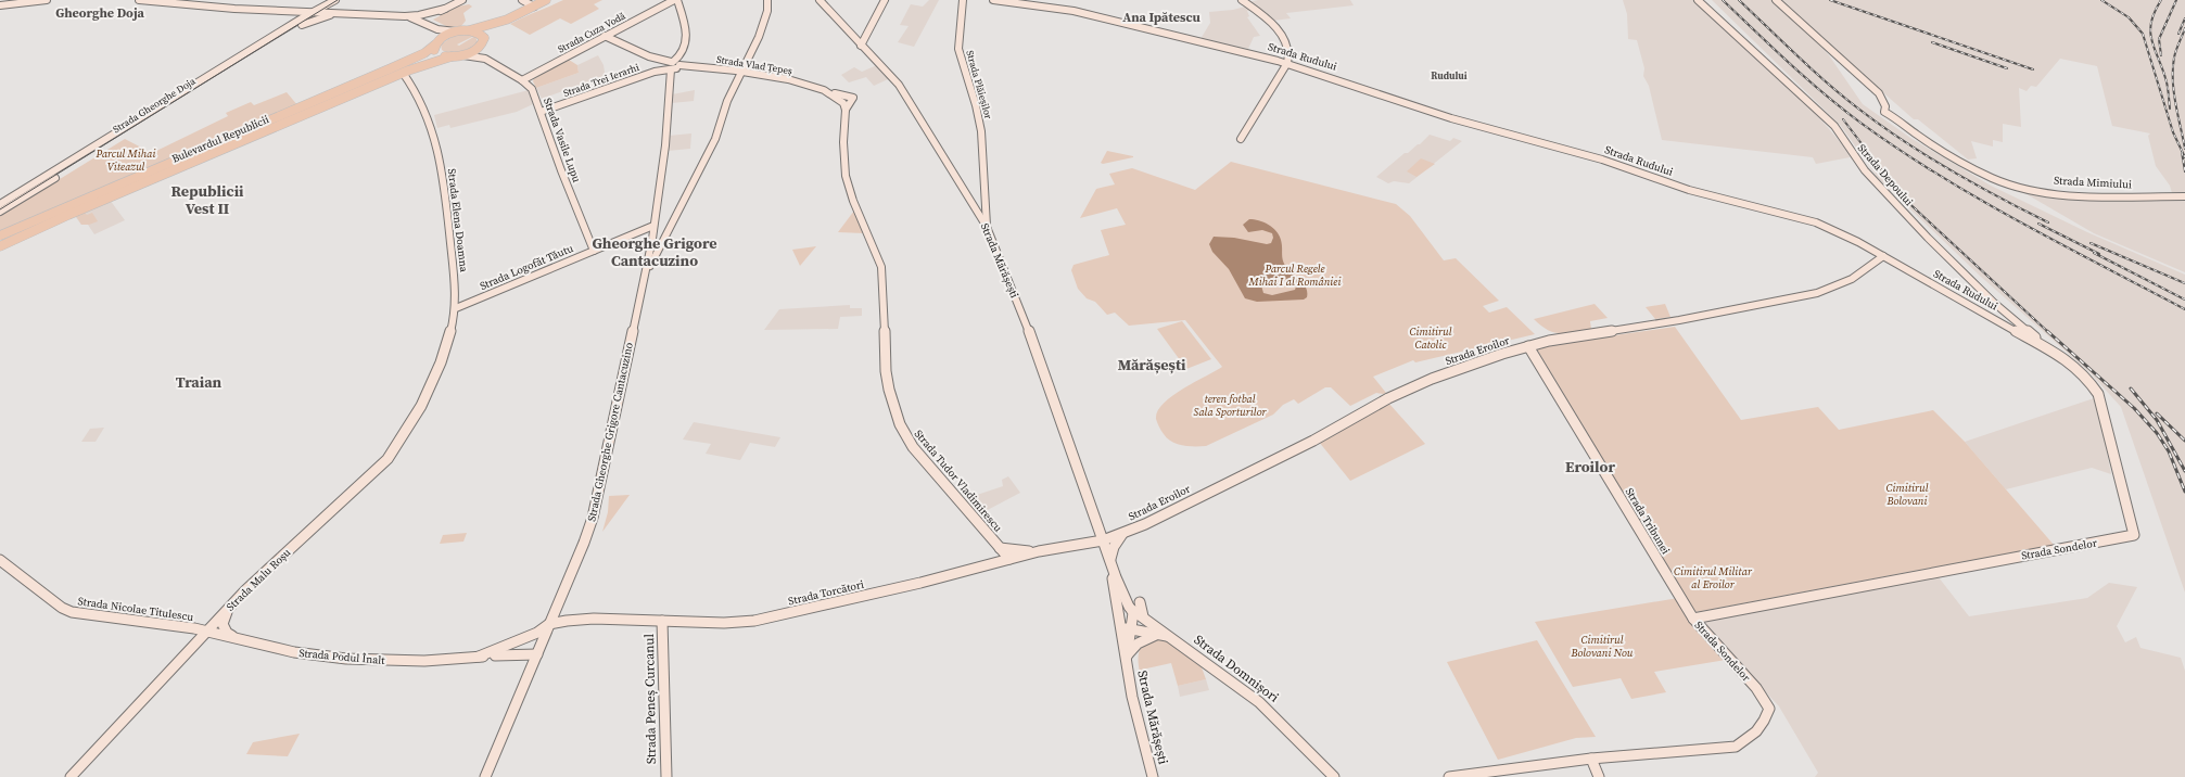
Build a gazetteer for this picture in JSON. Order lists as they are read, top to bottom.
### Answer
{
  "streets": {
    "main road": [
      "Strada Cuza Vodă",
      "Strada Rudului",
      "Strada Vlad Țepeș",
      "Strada Trei Ierarhi",
      "Strada Plăieșilor",
      "Strada Gheorghe Doja",
      "Bulevardul Republicii",
      "Strada Vasile Lupu",
      "Strada Depoului",
      "Strada Mimiului",
      "Strada Elena Doamna",
      "Strada Mărășești",
      "Strada Logofăt Tăutu",
      "Strada Eroilor",
      "Strada Gheorghe Grigore Cantacuzino",
      "Strada Tudor Vladimirescu",
      "Strada Tribunei",
      "Strada Sondelor",
      "Strada Malu Roșu",
      "Strada Torcători",
      "Strada Nicolae Titulescu",
      "Strada Podul Înalt",
      "Strada Domnișori",
      "Strada Peneș Curcanul"
    ]
  },
  "crossings": [
    ["Strada Rudului", "Strada Depoului"],
    ["Strada Rudului", "Strada Eroilor"],
    ["Strada Rudului", "Strada Sondelor"],
    ["Strada Vlad Țepeș", "Strada Trei Ierarhi"],
    ["Strada Vlad Țepeș", "Strada Gheorghe Grigore Cantacuzino"],
    ["Strada Vlad Țepeș", "Strada Tudor Vladimirescu"],
    ["Strada Trei Ierarhi", "Strada Vasile Lupu"],
    ["Strada Trei Ierarhi", "Strada Gheorghe Grigore Cantacuzino"],
    ["Strada Plăieșilor", "Strada Mărășești"],
    ["Bulevardul Republicii", "Strada Elena Doamna"],
    ["Strada Vasile Lupu", "Strada Logofăt Tăutu"],
    ["Strada Elena Doamna", "Strada Logofăt Tăutu"],
    ["Strada Elena Doamna", "Strada Malu Roșu"],
    ["Strada Mărășești", "Strada Eroilor"],
    ["Strada Mărășești", "Strada Torcători"],
    ["Strada Mărășești", "Strada Domnișori"],
    ["Strada Logofăt Tăutu", "Strada Gheorghe Grigore Cantacuzino"],
    ["Strada Eroilor", "Strada Tribunei"],
    ["Strada Eroilor", "Strada Torcători"],
    ["Strada Gheorghe Grigore Cantacuzino", "Strada Torcători"],
    ["Strada Gheorghe Grigore Cantacuzino", "Strada Podul Înalt"],
    ["Strada Tudor Vladimirescu", "Strada Torcători"],
    ["Strada Tribunei", "Strada Sondelor"],
    ["Strada Malu Roșu", "Strada Nicolae Titulescu"],
    ["Strada Malu Roșu", "Strada Podul Înalt"],
    ["Strada Torcători", "Strada Podul Înalt"],
    ["Strada Torcători", "Strada Peneș Curcanul"],
    ["Strada Nicolae Titulescu", "Strada Podul Înalt"]
  ],
  "districts": [
    "Gheorghe Doja",
    "Ana Ipătescu",
    "Rudului",
    "Republicii Vest II",
    "Gheorghe Grigore Cantacuzino",
    "Mărășești",
    "Traian",
    "Eroilor"
  ],
  "parks": [
    "Parcul Mihai Viteazul",
    "Parcul Regele Mihai I al României",
    "Cimitirul Catolic",
    "teren fotbal Sala Sporturilor",
    "Cimitirul Bolovani",
    "Cimitirul Militar al Eroilor",
    "Cimitirul Bolovani Nou"
  ]
}
